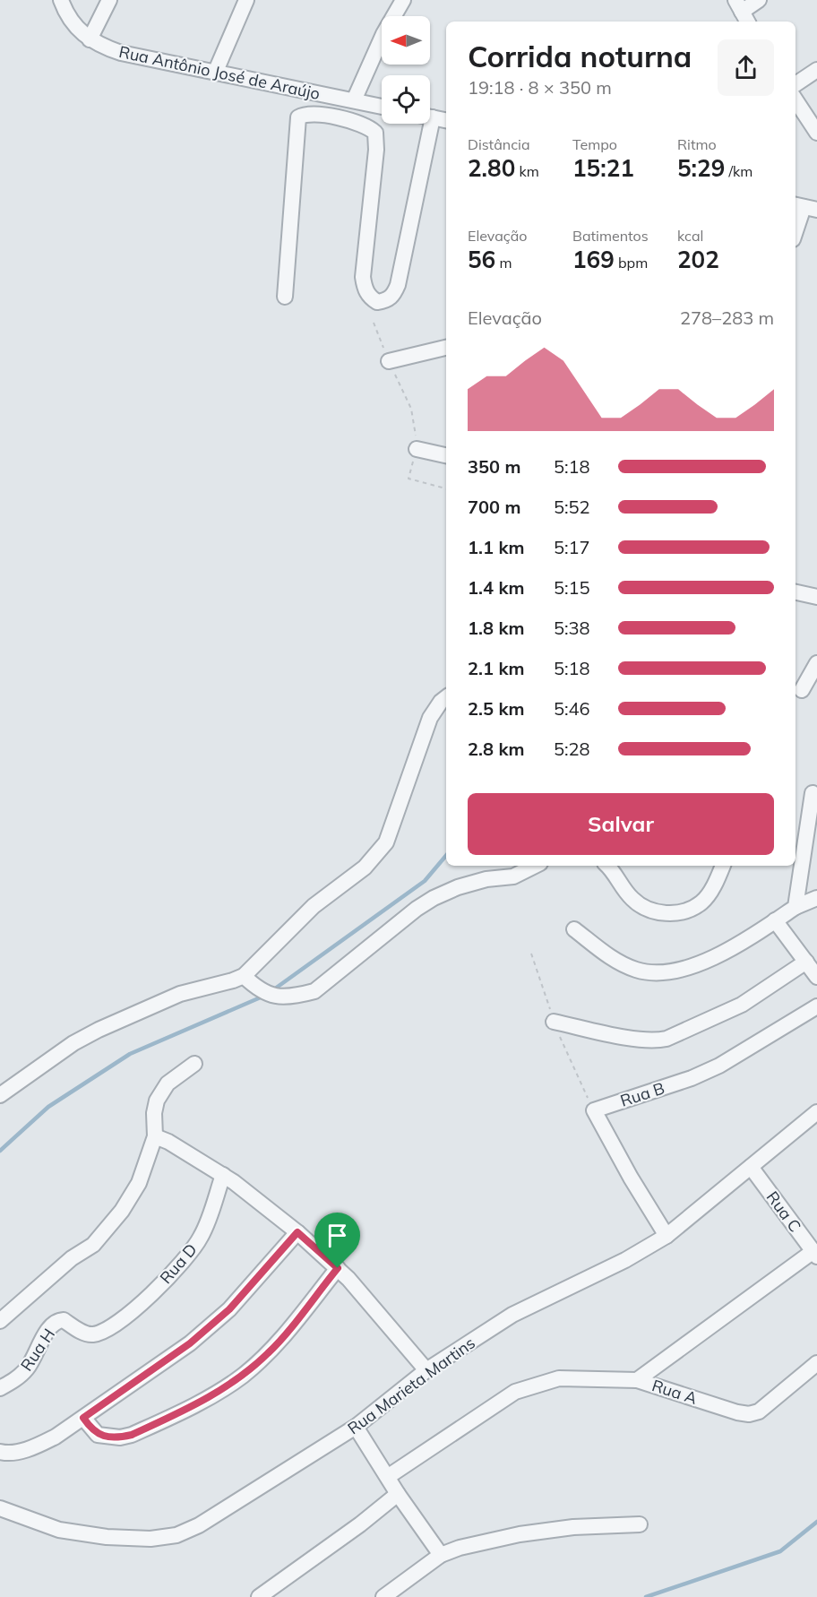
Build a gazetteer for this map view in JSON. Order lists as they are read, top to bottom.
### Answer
{
  "streets": {
    "street": [
      "Rua Antônio José de Araújo",
      "Rua B",
      "Rua C",
      "Rua D",
      "Rua H",
      "Rua Marieta Martins",
      "Rua A"
    ]
  },
  "crossings": [
    ["Rua B", "Rua Marieta Martins"],
    ["Rua C", "Rua Marieta Martins"],
    ["Rua D", "Rua H"]
  ],
  "north": "left",
  "page": {
    "heading": ["Corrida noturna", "19:18 · 8 × 350 m"],
    "stats": [
      ["Distância", "2.80 km"],
      ["Tempo", "15:21"],
      ["Ritmo", "5:29 /km"],
      ["Elevação", "56 m"],
      ["Batimentos", "169 bpm"],
      ["kcal", "202"]
    ],
    "chart": ["Elevação", "278–283 m"],
    "list": [
      {
        "name": "350 m",
        "note": "5:18"
      },
      {
        "name": "700 m",
        "note": "5:52"
      },
      {
        "name": "1.1 km",
        "note": "5:17"
      },
      {
        "name": "1.4 km",
        "note": "5:15"
      },
      {
        "name": "1.8 km",
        "note": "5:38"
      },
      {
        "name": "2.1 km",
        "note": "5:18"
      },
      {
        "name": "2.5 km",
        "note": "5:46"
      },
      {
        "name": "2.8 km",
        "note": "5:28"
      }
    ],
    "buttons": "Salvar"
  }
}
